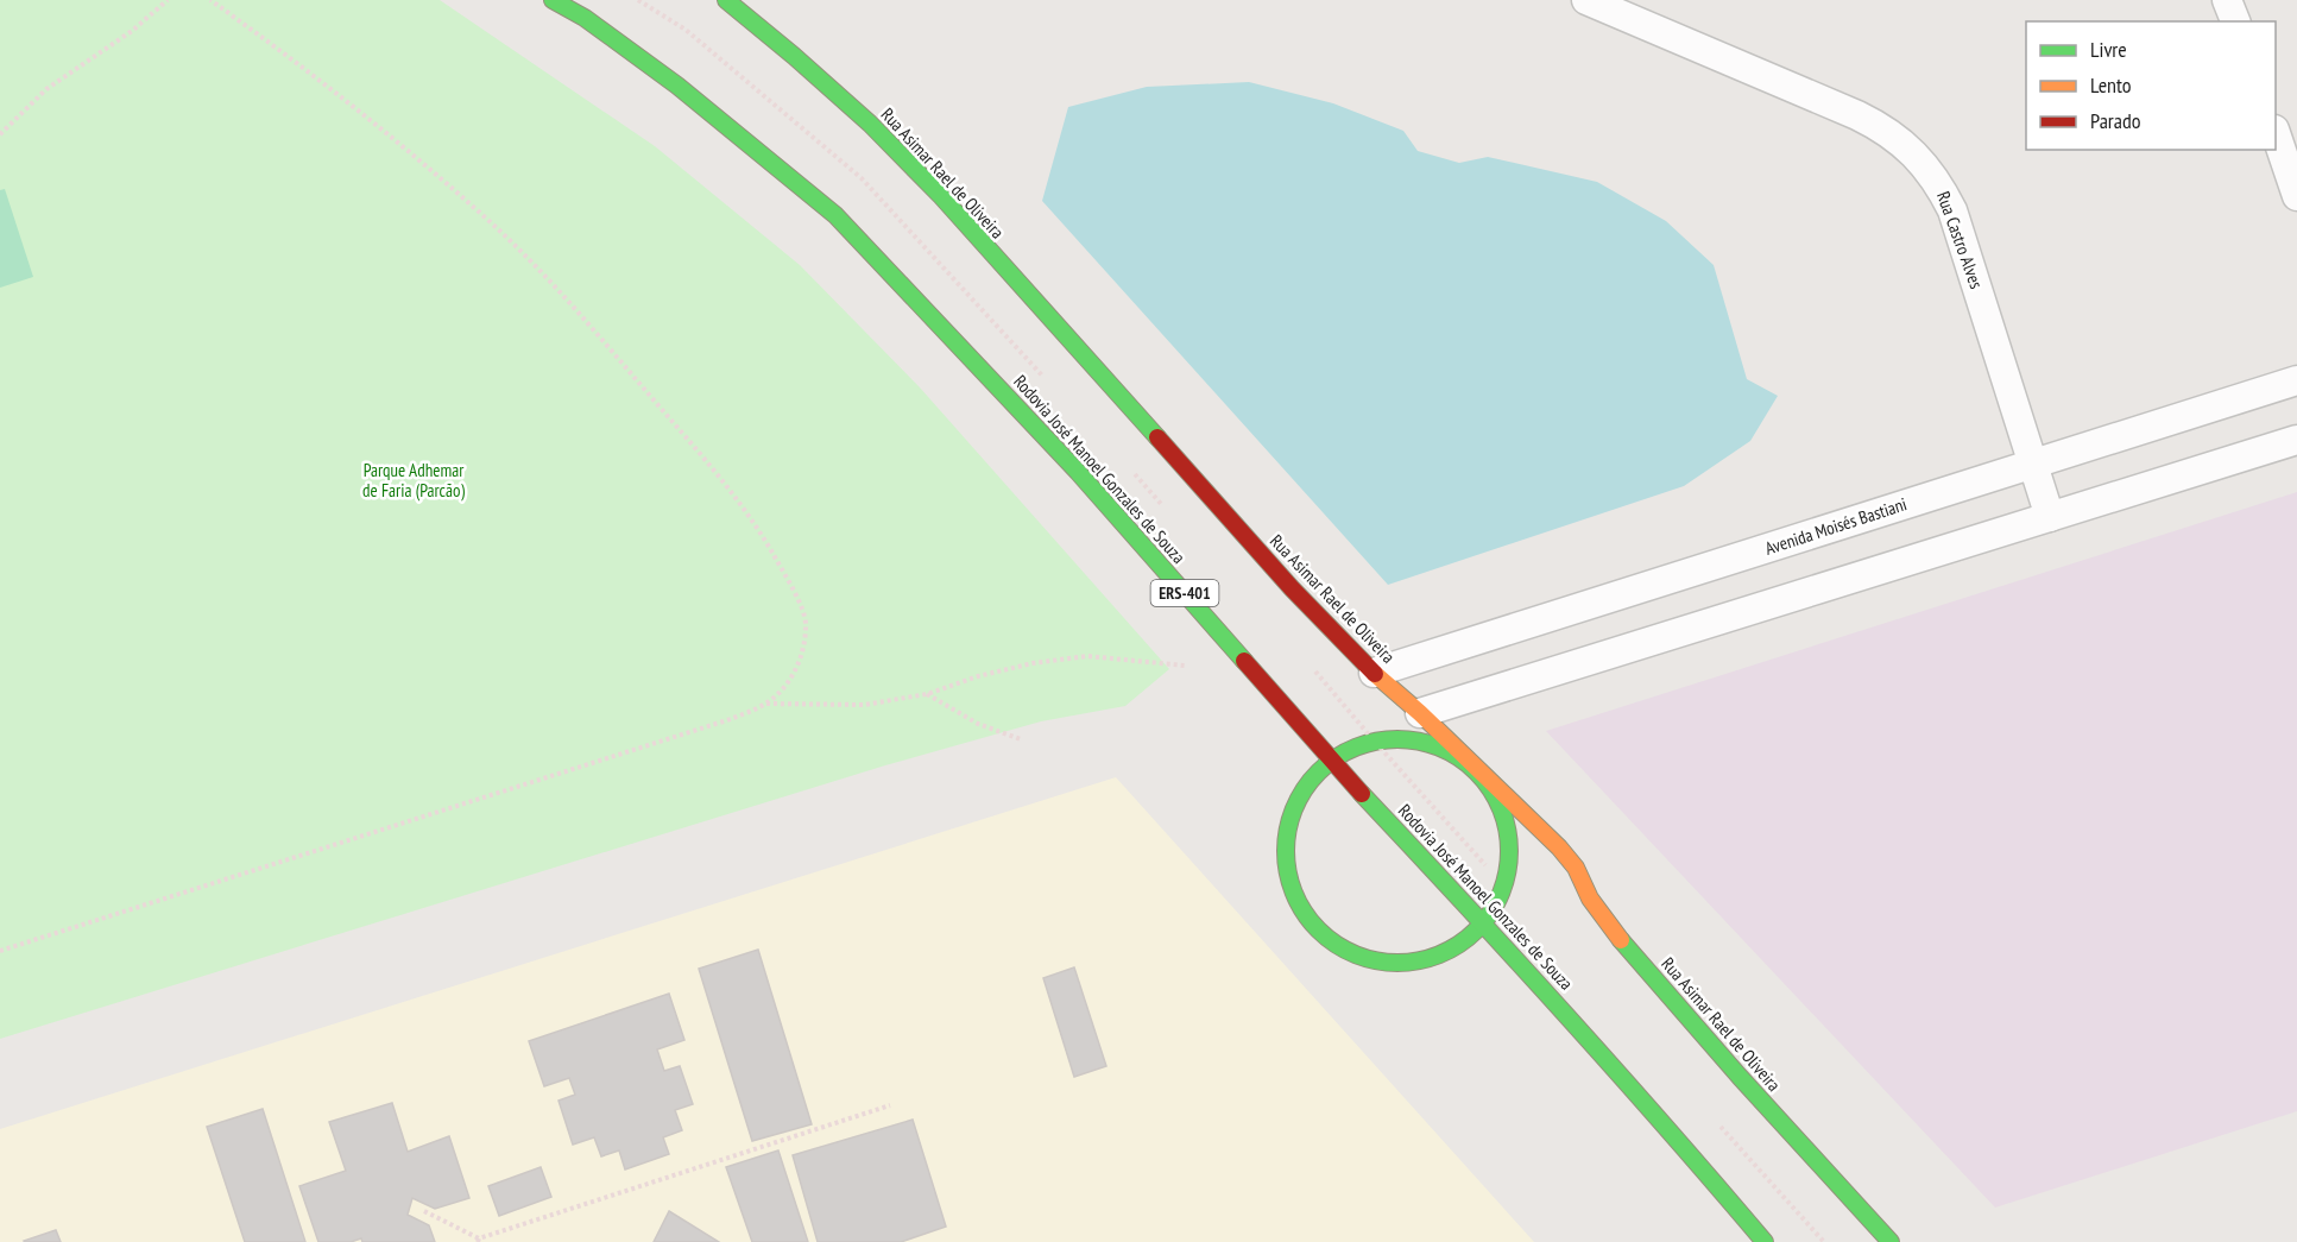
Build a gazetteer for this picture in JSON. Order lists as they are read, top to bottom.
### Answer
{
  "streets": {
    "main road": ["Rua Asimar Rael de Oliveira", "Rodovia José Manoel Gonzales de Souza", "ERS-401"],
    "street": ["Rua Castro Alves", "Avenida Moisés Bastiani"]
  },
  "crossings": [
    ["Rua Asimar Rael de Oliveira", "Avenida Moisés Bastiani"],
    ["Rua Castro Alves", "Avenida Moisés Bastiani"]
  ],
  "parks": ["Parque Adhemar de Faria (Parcão)"],
  "legend": ["Livre", "Lento", "Parado"]
}
